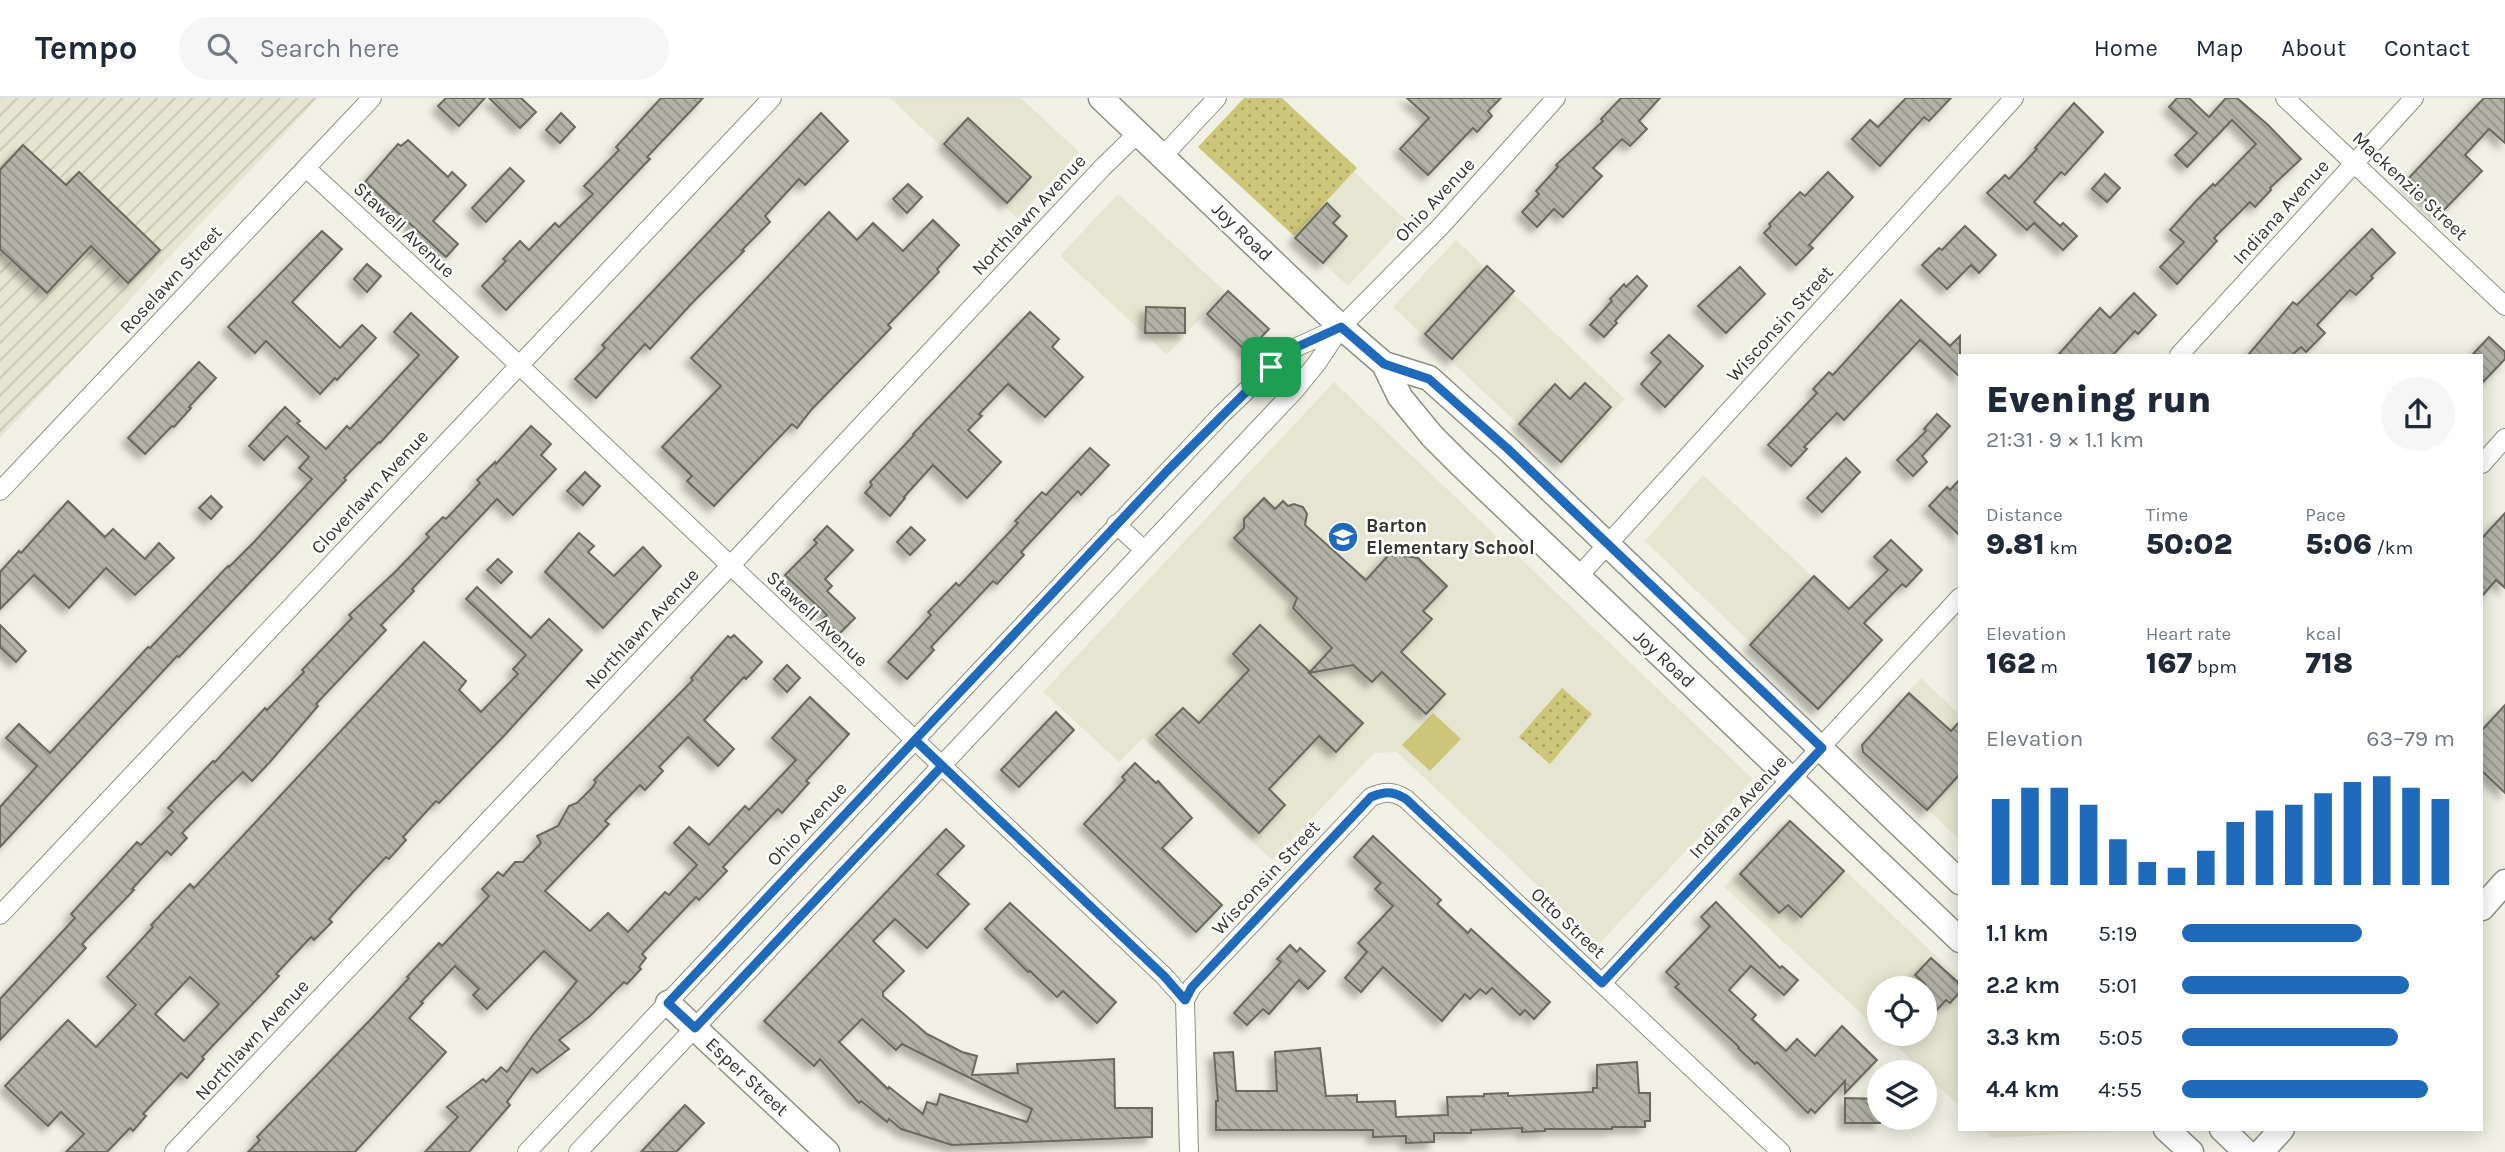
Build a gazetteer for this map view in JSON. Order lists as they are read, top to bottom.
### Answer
{
  "streets": {
    "street": [
      "Mackenzie Street",
      "Ohio Avenue",
      "Indiana Avenue",
      "Northlawn Avenue",
      "Stawell Avenue",
      "Joy Road",
      "Roselawn Street",
      "Wisconsin Street",
      "Cloverlawn Avenue",
      "Otto Street",
      "Esper Street"
    ]
  },
  "crossings": [
    ["Mackenzie Street", "Indiana Avenue"],
    ["Ohio Avenue", "Stawell Avenue"],
    ["Ohio Avenue", "Joy Road"],
    ["Ohio Avenue", "Esper Street"],
    ["Indiana Avenue", "Joy Road"],
    ["Indiana Avenue", "Otto Street"],
    ["Northlawn Avenue", "Stawell Avenue"],
    ["Northlawn Avenue", "Joy Road"],
    ["Stawell Avenue", "Roselawn Street"],
    ["Stawell Avenue", "Wisconsin Street"],
    ["Stawell Avenue", "Cloverlawn Avenue"],
    ["Joy Road", "Wisconsin Street"],
    ["Wisconsin Street", "Otto Street"]
  ],
  "places": {
    "school or university": ["Barton Elementary School"]
  },
  "page": {
    "header": "Tempo",
    "search": "Search here",
    "nav": [
      "Home",
      "Map",
      "About",
      "Contact"
    ],
    "heading": ["Evening run", "21:31 · 9 × 1.1 km"],
    "stats": [
      ["Distance", "9.81 km"],
      ["Time", "50:02"],
      ["Pace", "5:06 /km"],
      ["Elevation", "162 m"],
      ["Heart rate", "167 bpm"],
      ["kcal", "718"]
    ],
    "chart": ["Elevation", "63–79 m"],
    "list": [
      {
        "name": "1.1 km",
        "note": "5:19"
      },
      {
        "name": "2.2 km",
        "note": "5:01"
      },
      {
        "name": "3.3 km",
        "note": "5:05"
      },
      {
        "name": "4.4 km",
        "note": "4:55"
      }
    ]
  }
}
